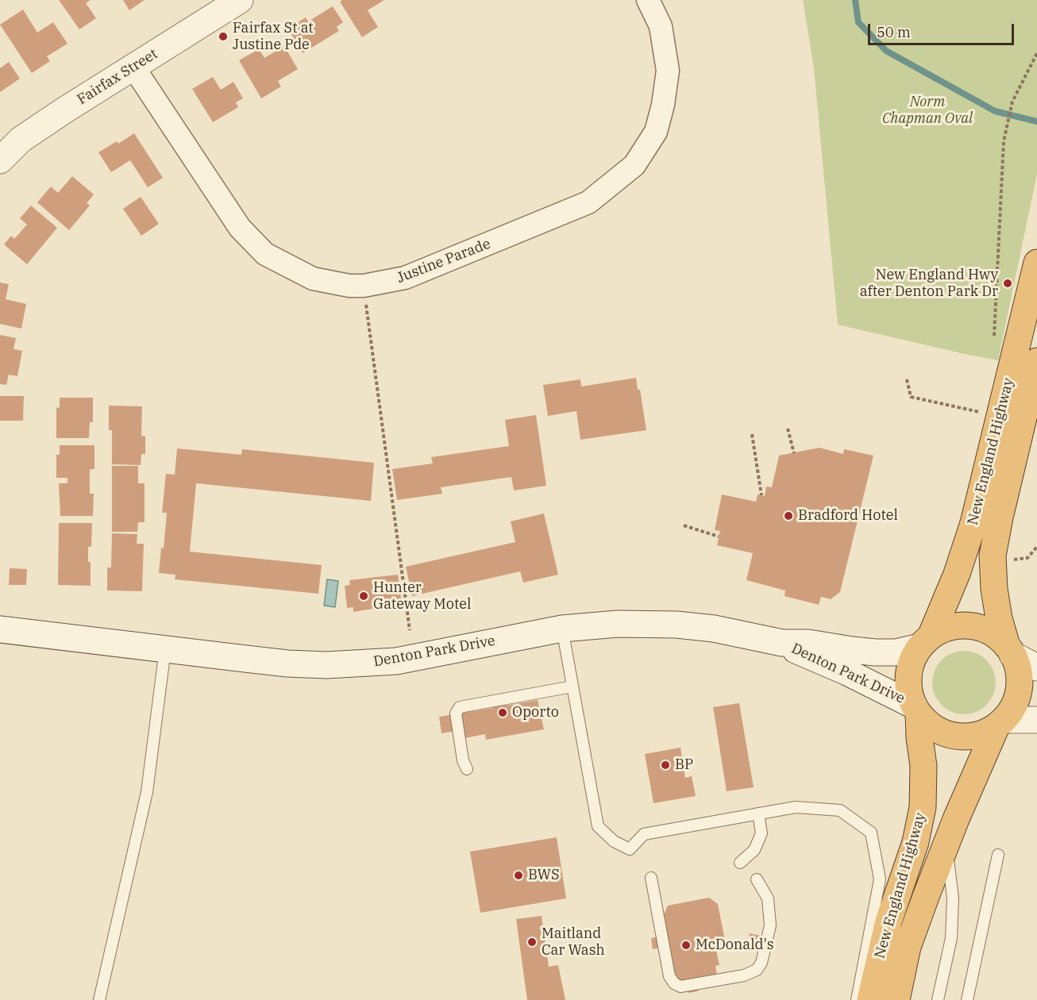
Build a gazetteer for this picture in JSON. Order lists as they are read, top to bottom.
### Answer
{
  "streets": {
    "highway": ["New England Highway"],
    "main road": ["Fairfax Street", "Denton Park Drive"],
    "street": ["Justine Parade"]
  },
  "crossings": [
    ["Fairfax Street", "Justine Parade"],
    ["New England Highway", "Denton Park Drive"]
  ],
  "parks": ["Norm Chapman Oval"],
  "places": [
    "Fairfax St at Justine Pde",
    "New England Hwy after Denton Park Dr",
    "Bradford Hotel",
    "Hunter Gateway Motel",
    "Oporto",
    "BP",
    "BWS",
    "Maitland Car Wash",
    "McDonald's"
  ],
  "scale_bar": "50 m"
}
